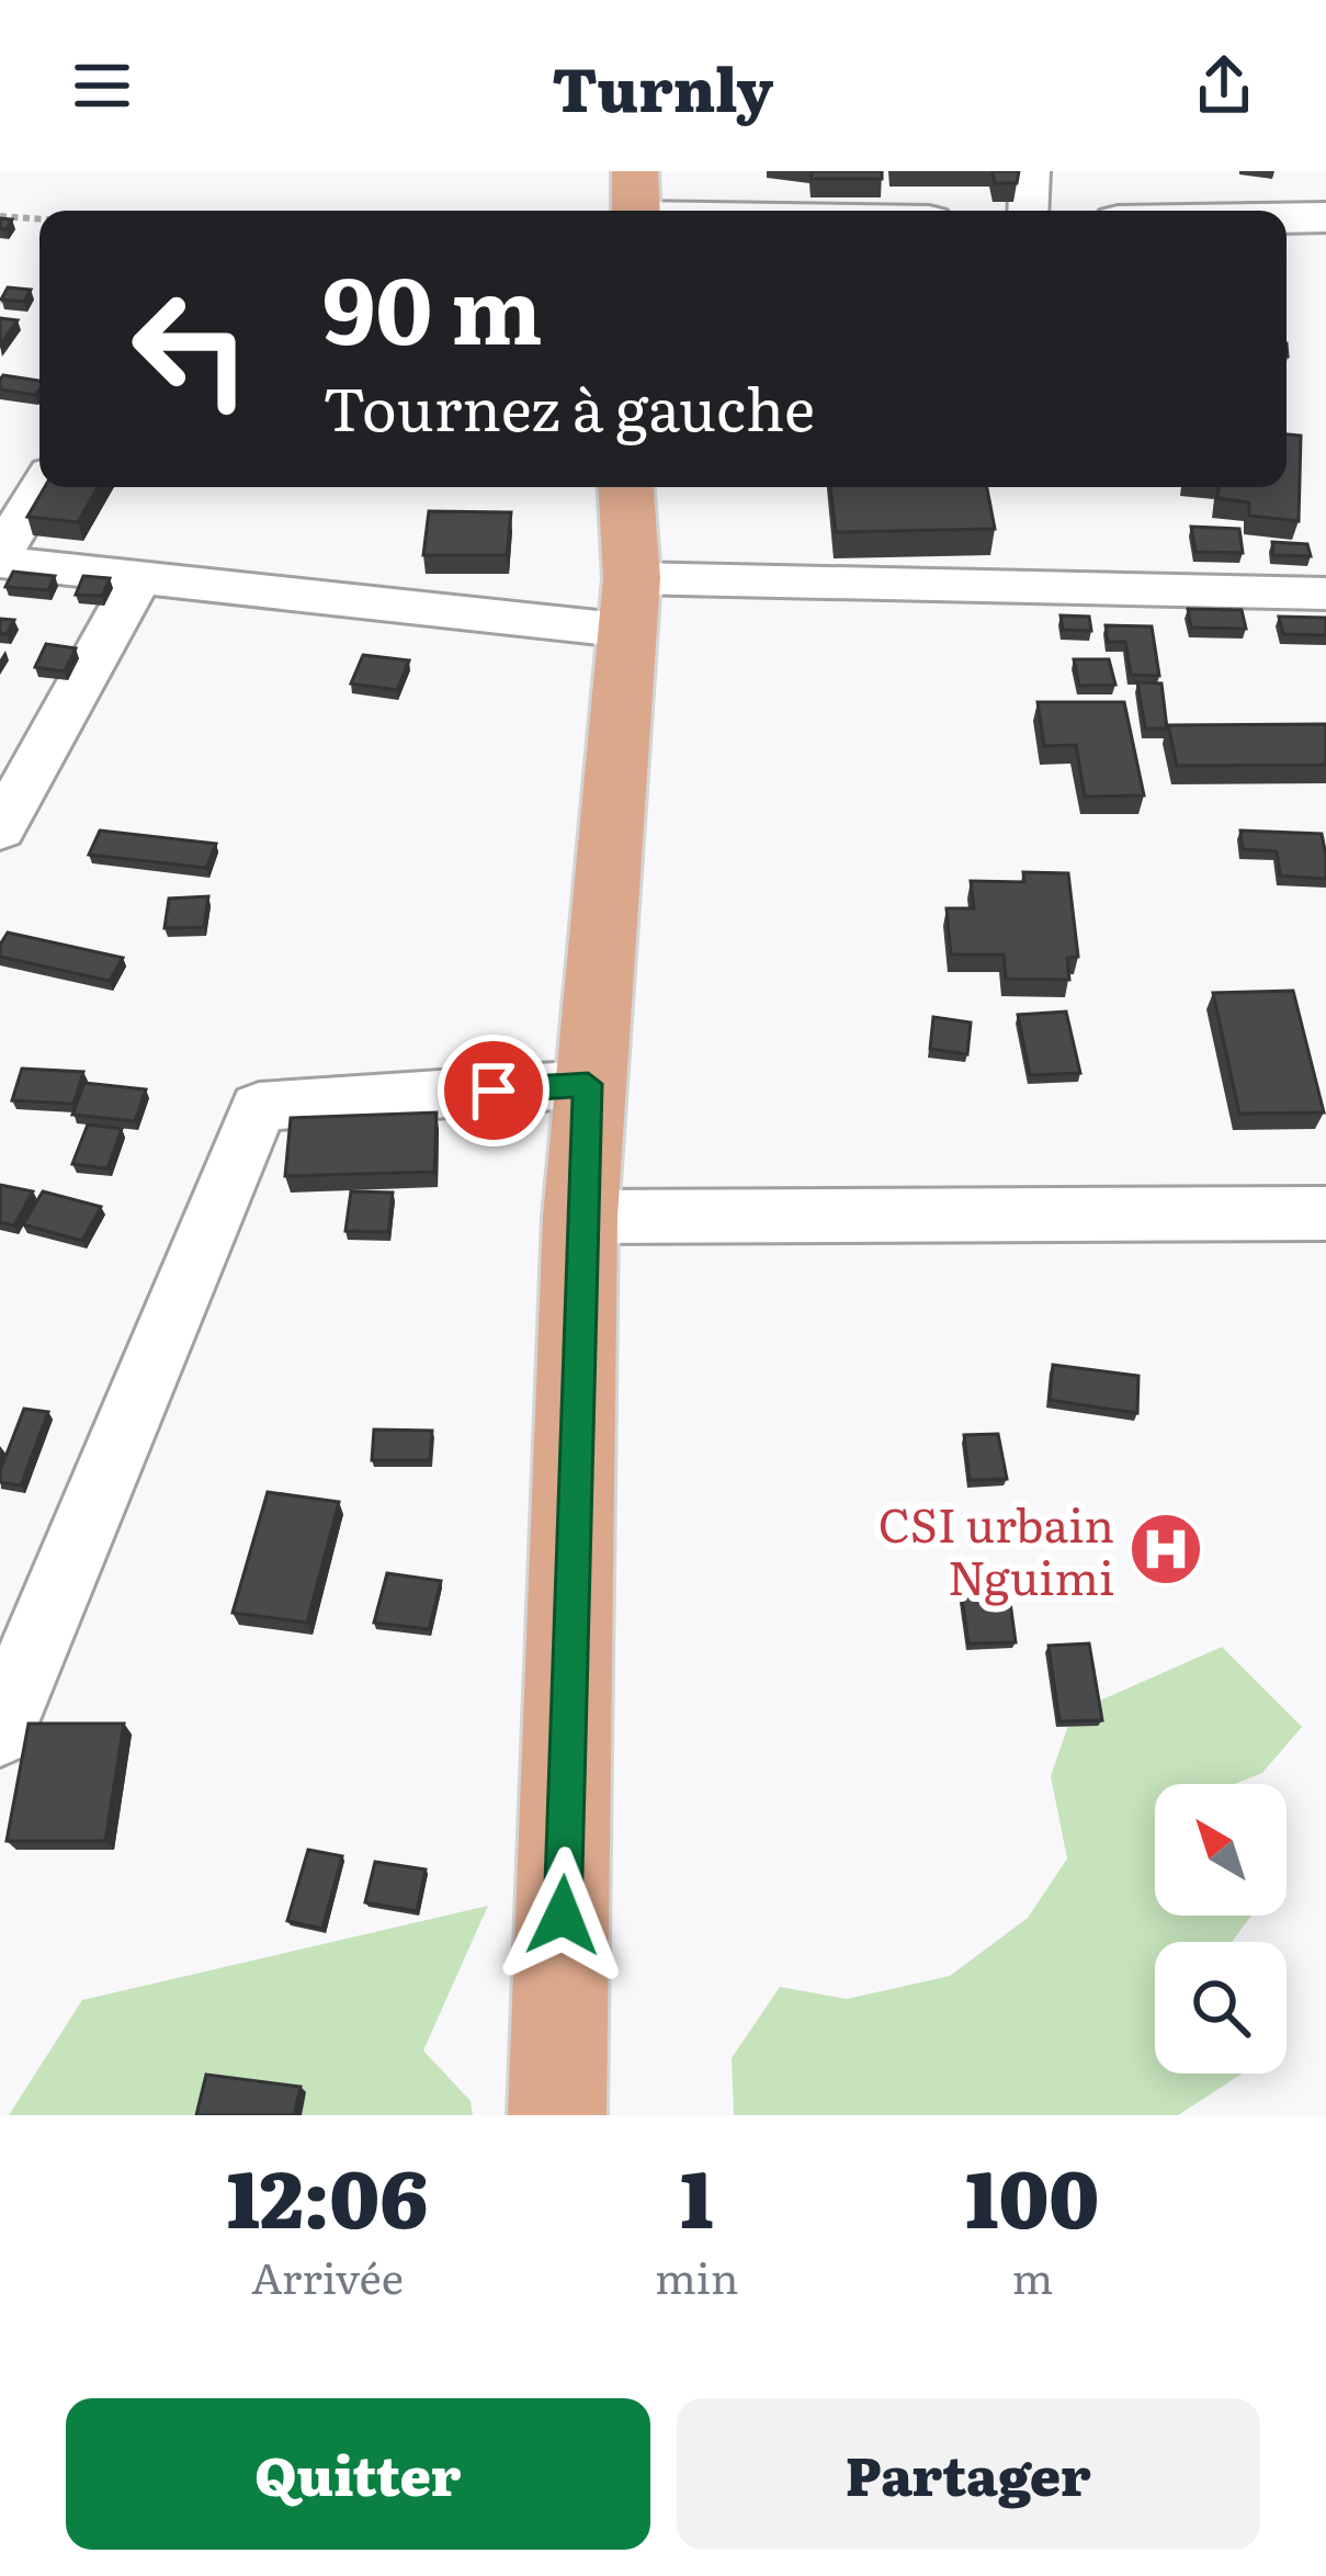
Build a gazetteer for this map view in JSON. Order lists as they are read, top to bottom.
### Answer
{
  "places": {
    "hospital": ["CSI urbain Nguimi"]
  },
  "north": "top left",
  "page": {
    "header": "Turnly",
    "turn": ["90 m", "Tournez à gauche"],
    "eta": [
      "12:06",
      "Arrivée",
      "1",
      "min",
      "100",
      "m"
    ],
    "buttons": ["Quitter", "Partager"]
  }
}
